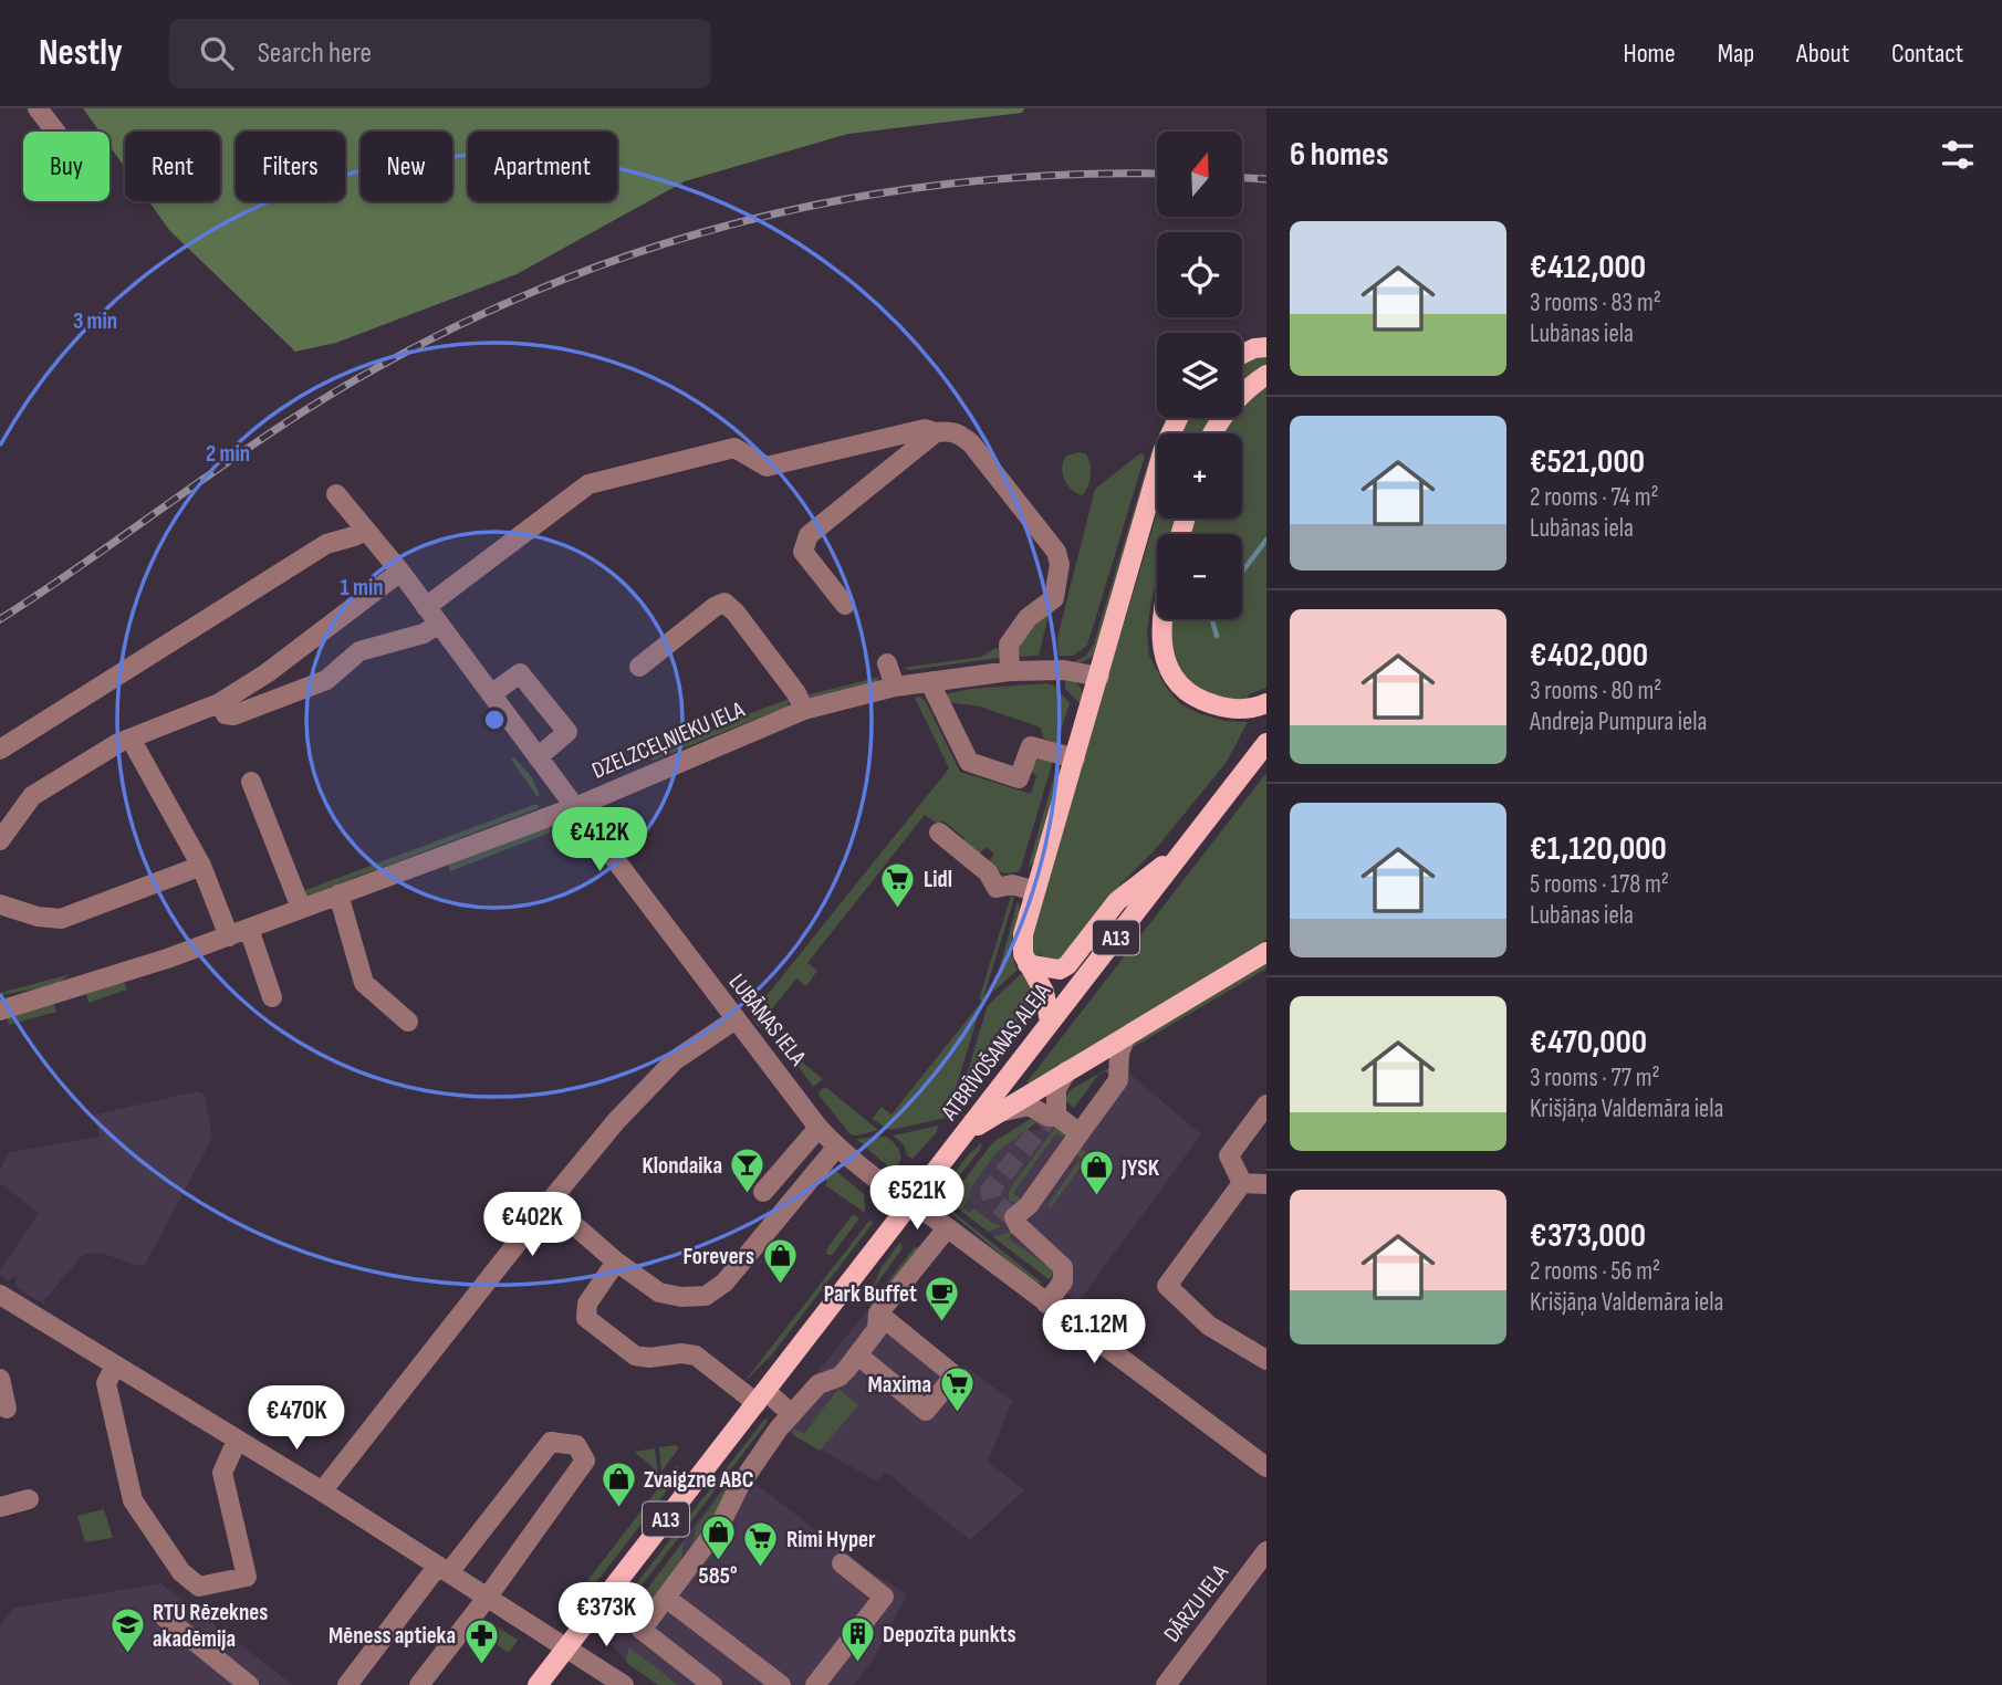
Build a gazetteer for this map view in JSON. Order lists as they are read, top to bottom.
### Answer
{
  "streets": {
    "main road": ["A13", "ATBRĪVOŠANAS ALEJA"],
    "street": ["DZELZCEĻNIEKU IELA", "LUBĀNAS IELA", "DĀRZU IELA"]
  },
  "crossings": [
    ["DZELZCEĻNIEKU IELA", "LUBĀNAS IELA"],
    ["LUBĀNAS IELA", "ATBRĪVOŠANAS ALEJA"]
  ],
  "places": {
    "supermarket": ["Lidl", "Maxima", "Rimi Hyper"],
    "bar": ["Klondaika"],
    "shop": [
      "JYSK",
      "Forevers",
      "Zvaigzne ABC",
      "585°"
    ],
    "cafe": ["Park Buffet"],
    "school or university": ["RTU Rēzeknes akadēmija"],
    "building": ["Depozīta punkts"],
    "pharmacy": ["Mēness aptieka"]
  },
  "north": "top",
  "page": {
    "header": "Nestly",
    "search": "Search here",
    "nav": [
      "Home",
      "Map",
      "About",
      "Contact"
    ],
    "heading": "6 homes",
    "map_buttons": ["+", "−"],
    "chip": [
      "Buy",
      "Rent",
      "Filters",
      "New",
      "Apartment"
    ],
    "list": [
      {
        "name": "€412,000",
        "note": "3 rooms · 83 m² · Lubānas iela"
      },
      {
        "name": "€521,000",
        "note": "2 rooms · 74 m² · Lubānas iela"
      },
      {
        "name": "€402,000",
        "note": "3 rooms · 80 m² · Andreja Pumpura iela"
      },
      {
        "name": "€1,120,000",
        "note": "5 rooms · 178 m² · Lubānas iela"
      },
      {
        "name": "€470,000",
        "note": "3 rooms · 77 m² · Krišjāņa Valdemāra iela"
      },
      {
        "name": "€373,000",
        "note": "2 rooms · 56 m² · Krišjāņa Valdemāra iela"
      }
    ],
    "price": [
      "€412K",
      "€521K",
      "€402K",
      "€1.12M",
      "€470K",
      "€373K"
    ]
  },
  "rings": ["3 min", "2 min", "1 min"]
}
